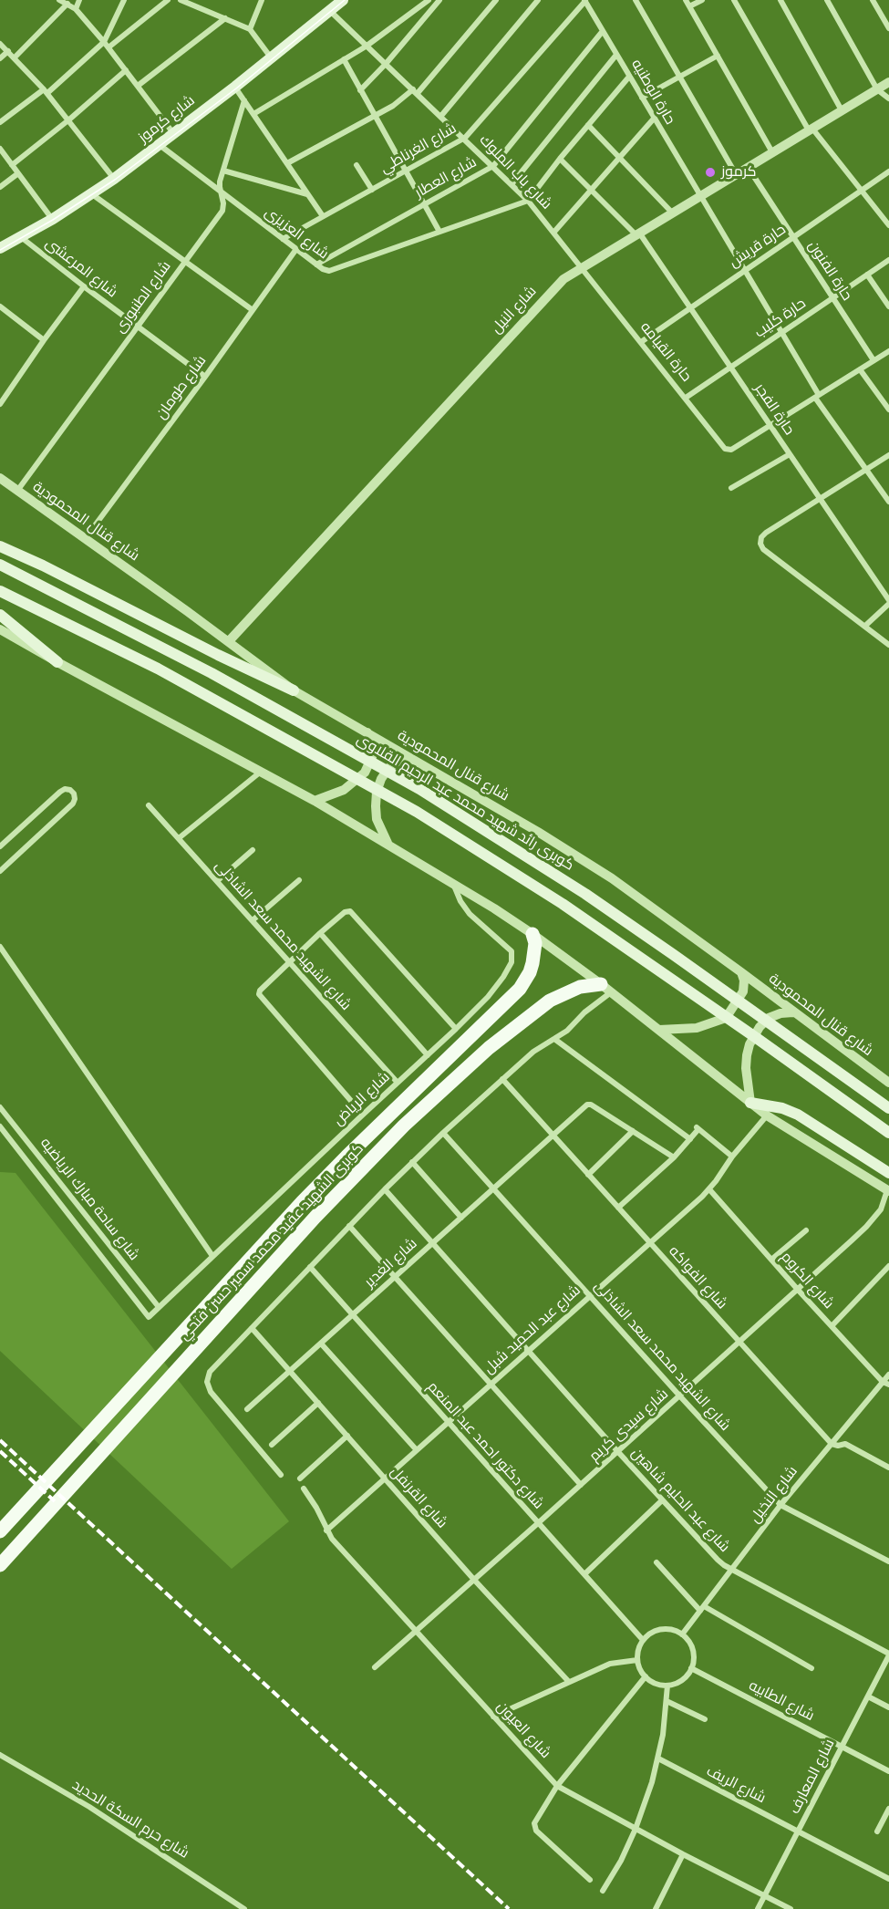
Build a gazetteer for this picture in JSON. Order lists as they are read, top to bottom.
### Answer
{
  "streets": {
    "main road": ["شارع كرموز", "كوبرى رائد شهيد محمد عبد الرحيم القلاوى", "كوبرى الشهيد عقيد محمد سمير حسن فتحي"],
    "street": [
      "حارة الوطنيه",
      "شارع الغرناطي",
      "شارع باب الملوك",
      "شارع العطار",
      "شارع العزيزى",
      "حارة قريش",
      "شارع المرعشى",
      "حارة الفنون",
      "شارع الطنبورى",
      "شارع النيل",
      "حارة كليب",
      "حارة القيامه",
      "شارع طومان",
      "حارة الفجر",
      "شارع قنال المحمودية",
      "شارع الشهيد محمد سعد الشاذلى",
      "شارع الرياض",
      "شارع ساحة مبارك الرياضيه",
      "شارع الغدير",
      "شارع الفواكه",
      "شارع الكروم",
      "شارع عبد الحميد شبل",
      "شارع سيدى كريم",
      "شارع دكتور احمد عبد المنعم",
      "شارع النخيل",
      "شارع القرنفل",
      "شارع عبد الحليم شاهين",
      "شارع الطابيه",
      "شارع العيون",
      "شارع المعارف",
      "شارع الريف",
      "شارع حرم السكة الحديد"
    ]
  },
  "crossings": [
    ["حارة الوطنيه", "شارع الغرناطي"],
    ["حارة الوطنيه", "شارع العطار"],
    ["حارة الوطنيه", "حارة قريش"],
    ["حارة الوطنيه", "شارع النيل"],
    ["حارة الوطنيه", "حارة كليب"],
    ["شارع كرموز", "شارع باب الملوك"],
    ["شارع كرموز", "شارع العزيزى"],
    ["شارع كرموز", "شارع المرعشى"],
    ["شارع الغرناطي", "شارع باب الملوك"],
    ["شارع الغرناطي", "شارع العزيزى"],
    ["شارع باب الملوك", "شارع العطار"],
    ["شارع باب الملوك", "شارع العزيزى"],
    ["شارع باب الملوك", "شارع النيل"],
    ["شارع باب الملوك", "حارة القيامه"],
    ["شارع العطار", "شارع العزيزى"],
    ["شارع العزيزى", "شارع الطنبورى"],
    ["شارع العزيزى", "شارع طومان"],
    ["حارة قريش", "حارة الفنون"],
    ["حارة قريش", "حارة القيامه"],
    ["حارة قريش", "حارة الفجر"],
    ["شارع المرعشى", "شارع الطنبورى"],
    ["شارع المرعشى", "شارع طومان"],
    ["حارة الفنون", "شارع النيل"],
    ["حارة الفنون", "حارة كليب"],
    ["شارع الطنبورى", "شارع قنال المحمودية"],
    ["شارع النيل", "حارة القيامه"],
    ["شارع النيل", "حارة الفجر"],
    ["شارع النيل", "شارع قنال المحمودية"],
    ["حارة كليب", "حارة القيامه"],
    ["حارة كليب", "حارة الفجر"],
    ["حارة القيامه", "حارة الفجر"],
    ["شارع طومان", "شارع قنال المحمودية"],
    ["شارع الشهيد محمد سعد الشاذلى", "شارع الرياض"],
    ["شارع الشهيد محمد سعد الشاذلى", "شارع الغدير"],
    ["شارع الشهيد محمد سعد الشاذلى", "شارع عبد الحميد شبل"],
    ["شارع الشهيد محمد سعد الشاذلى", "شارع سيدى كريم"],
    ["شارع الشهيد محمد سعد الشاذلى", "شارع النخيل"],
    ["شارع الرياض", "شارع ساحة مبارك الرياضيه"],
    ["شارع الغدير", "شارع الفواكه"],
    ["شارع الغدير", "شارع دكتور احمد عبد المنعم"],
    ["شارع الغدير", "شارع القرنفل"],
    ["شارع الغدير", "شارع عبد الحليم شاهين"],
    ["شارع الفواكه", "شارع عبد الحميد شبل"],
    ["شارع الفواكه", "شارع سيدى كريم"],
    ["شارع الفواكه", "شارع النخيل"],
    ["شارع الكروم", "شارع عبد الحميد شبل"],
    ["شارع الكروم", "شارع سيدى كريم"],
    ["شارع الكروم", "شارع النخيل"],
    ["شارع عبد الحميد شبل", "شارع دكتور احمد عبد المنعم"],
    ["شارع عبد الحميد شبل", "شارع القرنفل"],
    ["شارع عبد الحميد شبل", "شارع عبد الحليم شاهين"],
    ["شارع عبد الحميد شبل", "شارع العيون"],
    ["شارع سيدى كريم", "شارع دكتور احمد عبد المنعم"],
    ["شارع سيدى كريم", "شارع القرنفل"],
    ["شارع سيدى كريم", "شارع عبد الحليم شاهين"],
    ["شارع سيدى كريم", "شارع العيون"],
    ["شارع دكتور احمد عبد المنعم", "شارع النخيل"],
    ["شارع دكتور احمد عبد المنعم", "شارع الطابيه"],
    ["شارع النخيل", "شارع عبد الحليم شاهين"],
    ["شارع النخيل", "شارع الطابيه"],
    ["شارع عبد الحليم شاهين", "شارع المعارف"],
    ["شارع الطابيه", "شارع المعارف"],
    ["شارع العيون", "شارع المعارف"],
    ["شارع المعارف", "شارع الريف"]
  ],
  "places": ["كرموز"]
}
